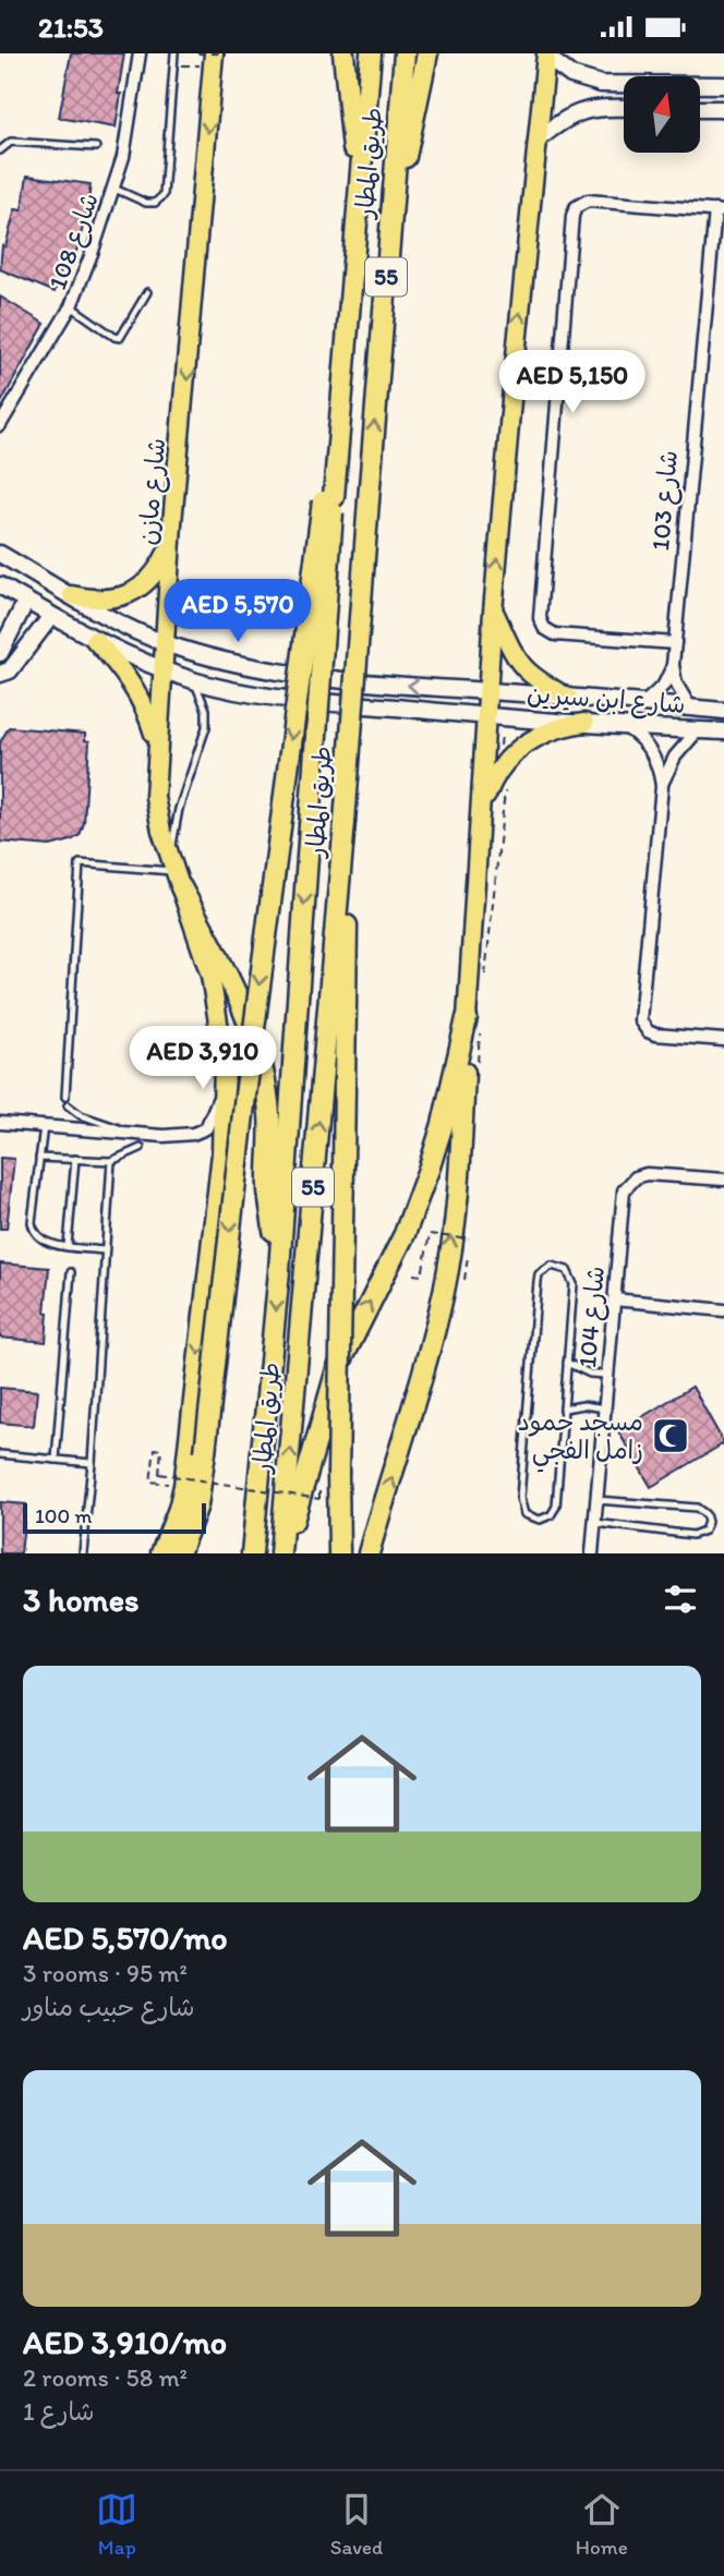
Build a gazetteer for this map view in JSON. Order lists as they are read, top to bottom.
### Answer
{
  "streets": {
    "highway": ["طريق المطار", "55"],
    "main road": ["شارع مازن"],
    "street": [
      "شارع 108",
      "شارع 103",
      "شارع ابن سيرين",
      "شارع 104"
    ]
  },
  "crossings": [
    ["شارع مازن", "شارع ابن سيرين"],
    ["شارع 103", "شارع ابن سيرين"]
  ],
  "one_way": ["شارع مازن"],
  "places": {
    "mosque": ["مسجد حمود زامل الفجي"]
  },
  "scale_bar": "100 m",
  "north": "top",
  "page": {
    "status": "21:53",
    "price": ["AED 5,150", "AED 5,570", "AED 3,910"],
    "scale": "100 m",
    "heading": "3 homes",
    "list": [
      {
        "name": "AED 5,570/mo",
        "note": "3 rooms · 95 m² · شارع حبيب مناور"
      },
      {
        "name": "AED 3,910/mo",
        "note": "2 rooms · 58 m² · شارع 1"
      }
    ],
    "tabs": ["Map", "Saved", "Home"]
  }
}
